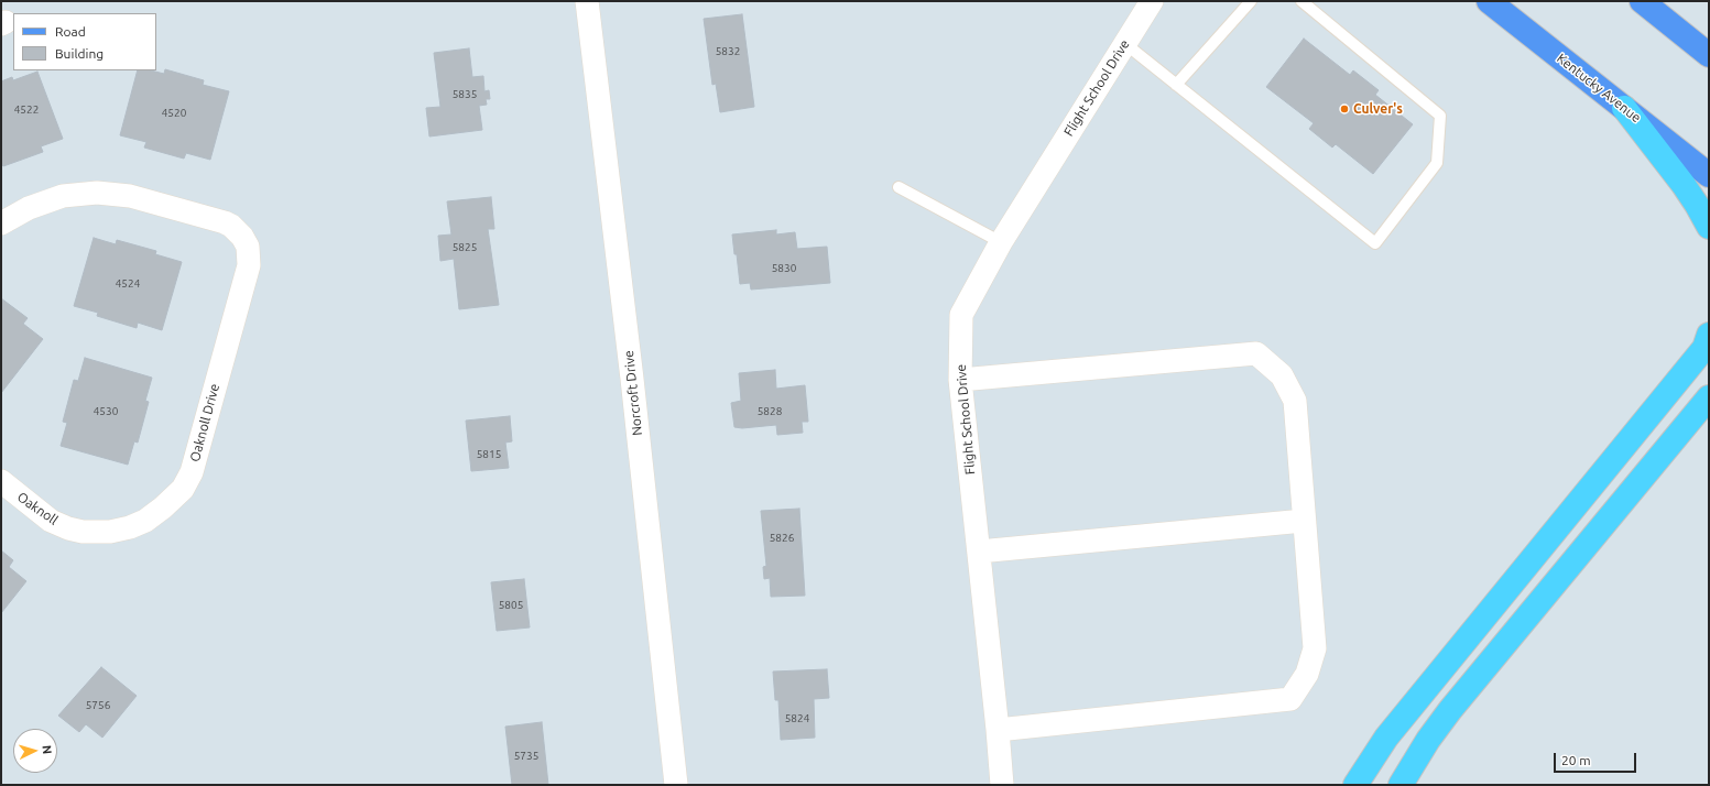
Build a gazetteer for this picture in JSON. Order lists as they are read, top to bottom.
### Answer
{
  "streets": {
    "main road": ["Kentucky Avenue"],
    "street": [
      "Flight School Drive",
      "Norcroft Drive",
      "Oaknoll Drive",
      "Oaknoll"
    ]
  },
  "crossings": [
    ["Oaknoll Drive", "Oaknoll"]
  ],
  "places": ["Culver's"],
  "house_numbers": [
    "5832",
    "5835",
    "4522",
    "4520",
    "5825",
    "5830",
    "4524",
    "4530",
    "5828",
    "5815",
    "5826",
    "5805",
    "5756",
    "5824",
    "5735"
  ],
  "legend": ["Road", "Building"],
  "scale_bar": "20 m",
  "north": "right"
}
